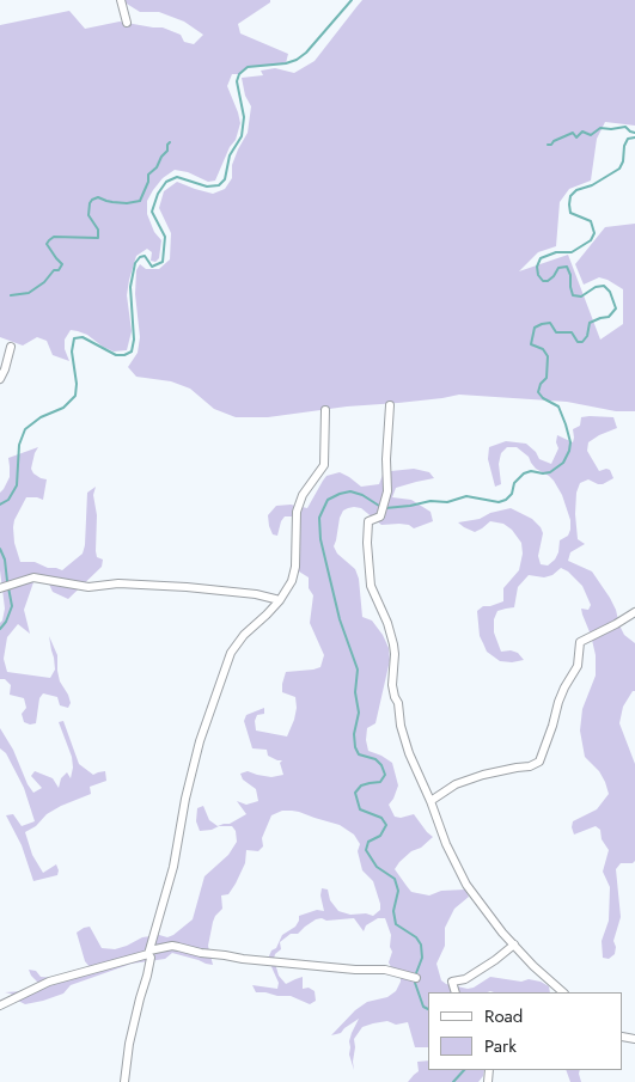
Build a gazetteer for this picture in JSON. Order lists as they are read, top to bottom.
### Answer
{
  "legend": ["Road", "Park"]
}
